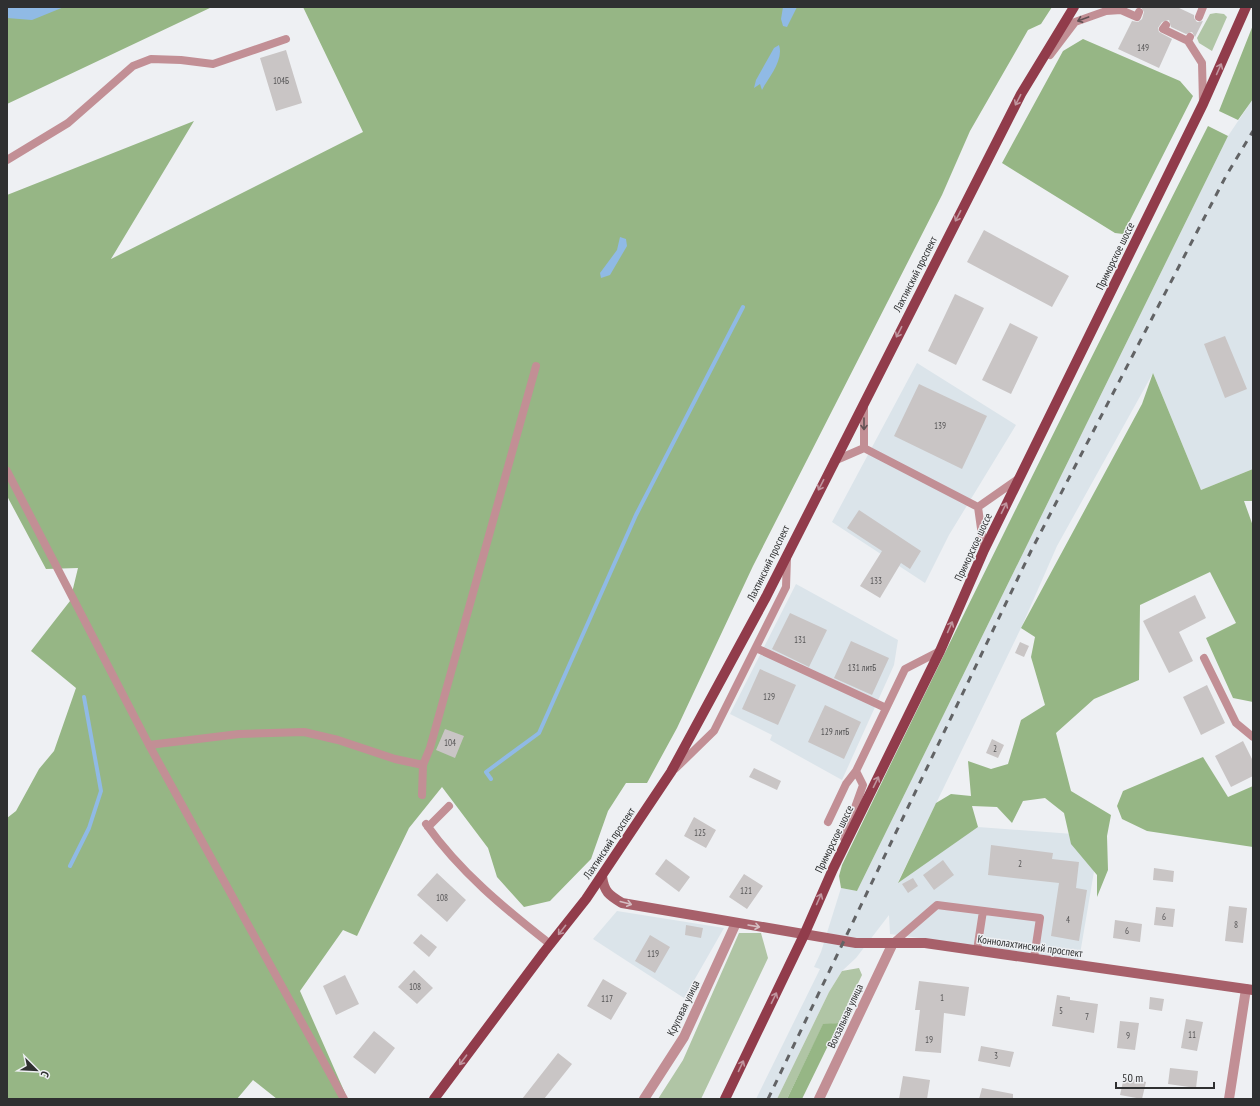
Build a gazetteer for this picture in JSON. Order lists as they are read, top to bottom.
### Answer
{
  "streets": {
    "main road": ["Приморское шоссе", "Лахтинский проспект", "Коннолахтинский проспект"],
    "street": ["Круговая улица", "Вокзальная улица"]
  },
  "crossings": [
    ["Приморское шоссе", "Коннолахтинский проспект"],
    ["Лахтинский проспект", "Коннолахтинский проспект"],
    ["Коннолахтинский проспект", "Круговая улица"],
    ["Коннолахтинский проспект", "Вокзальная улица"]
  ],
  "one_way": ["Приморское шоссе", "Лахтинский проспект"],
  "house_numbers": [
    "149",
    "104Б",
    "139",
    "133",
    "131",
    "131 литБ",
    "129",
    "129 литБ",
    "104",
    "2",
    "125",
    "2",
    "121",
    "108",
    "6",
    "4",
    "8",
    "6",
    "119",
    "108",
    "1",
    "117",
    "5",
    "7",
    "11",
    "9",
    "19",
    "3"
  ],
  "scale_bar": "50 m",
  "north": "bottom right"
}
